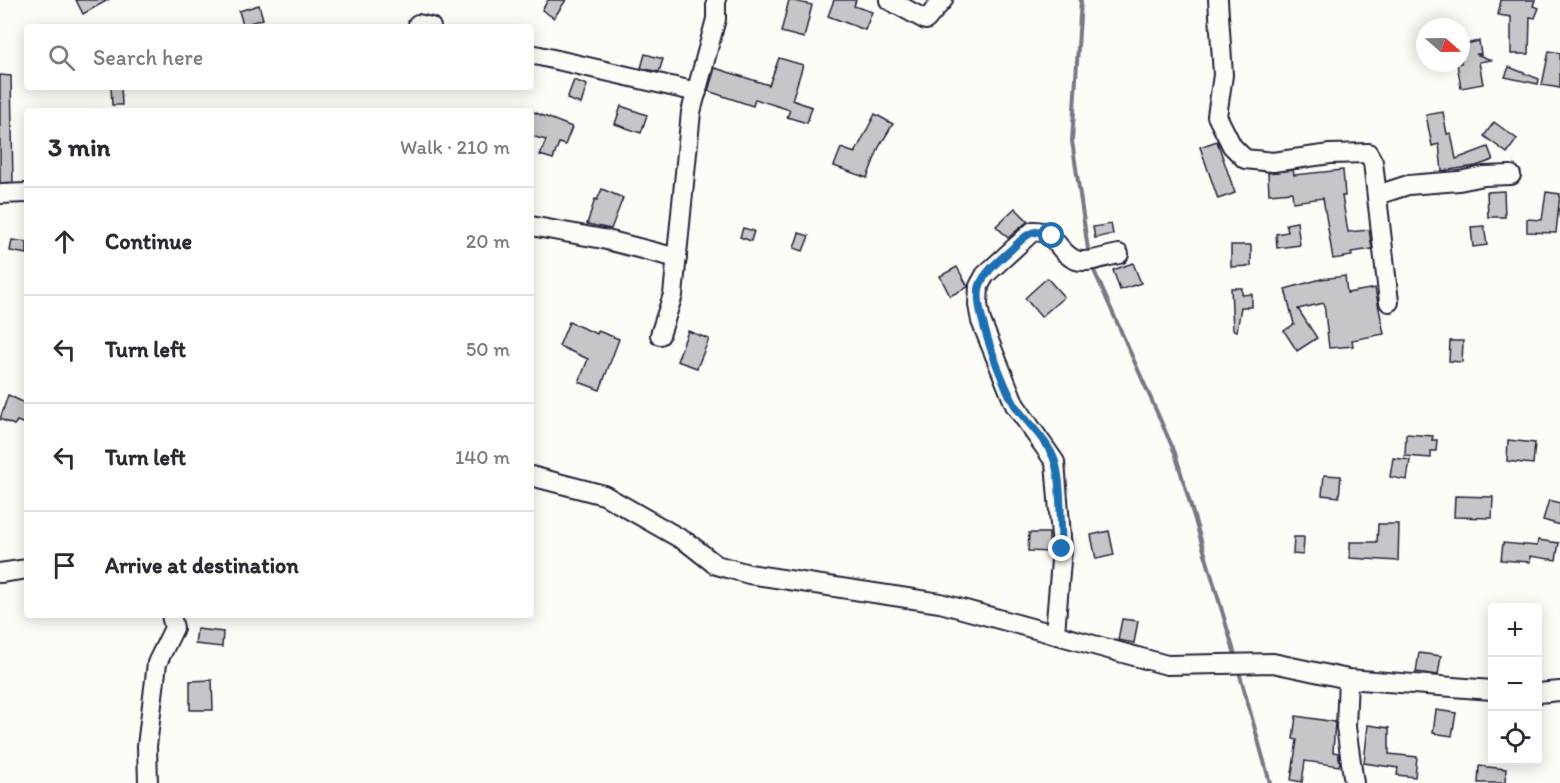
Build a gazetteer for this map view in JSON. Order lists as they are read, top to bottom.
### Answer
{
  "north": "right",
  "page": {
    "search": "Search here",
    "heading": ["3 min", "Walk · 210 m"],
    "list": [
      ["Continue", "20 m"],
      ["Turn left", "50 m"],
      ["Turn left", "140 m"],
      "Arrive at destination"
    ],
    "map_buttons": ["+", "−"]
  }
}
